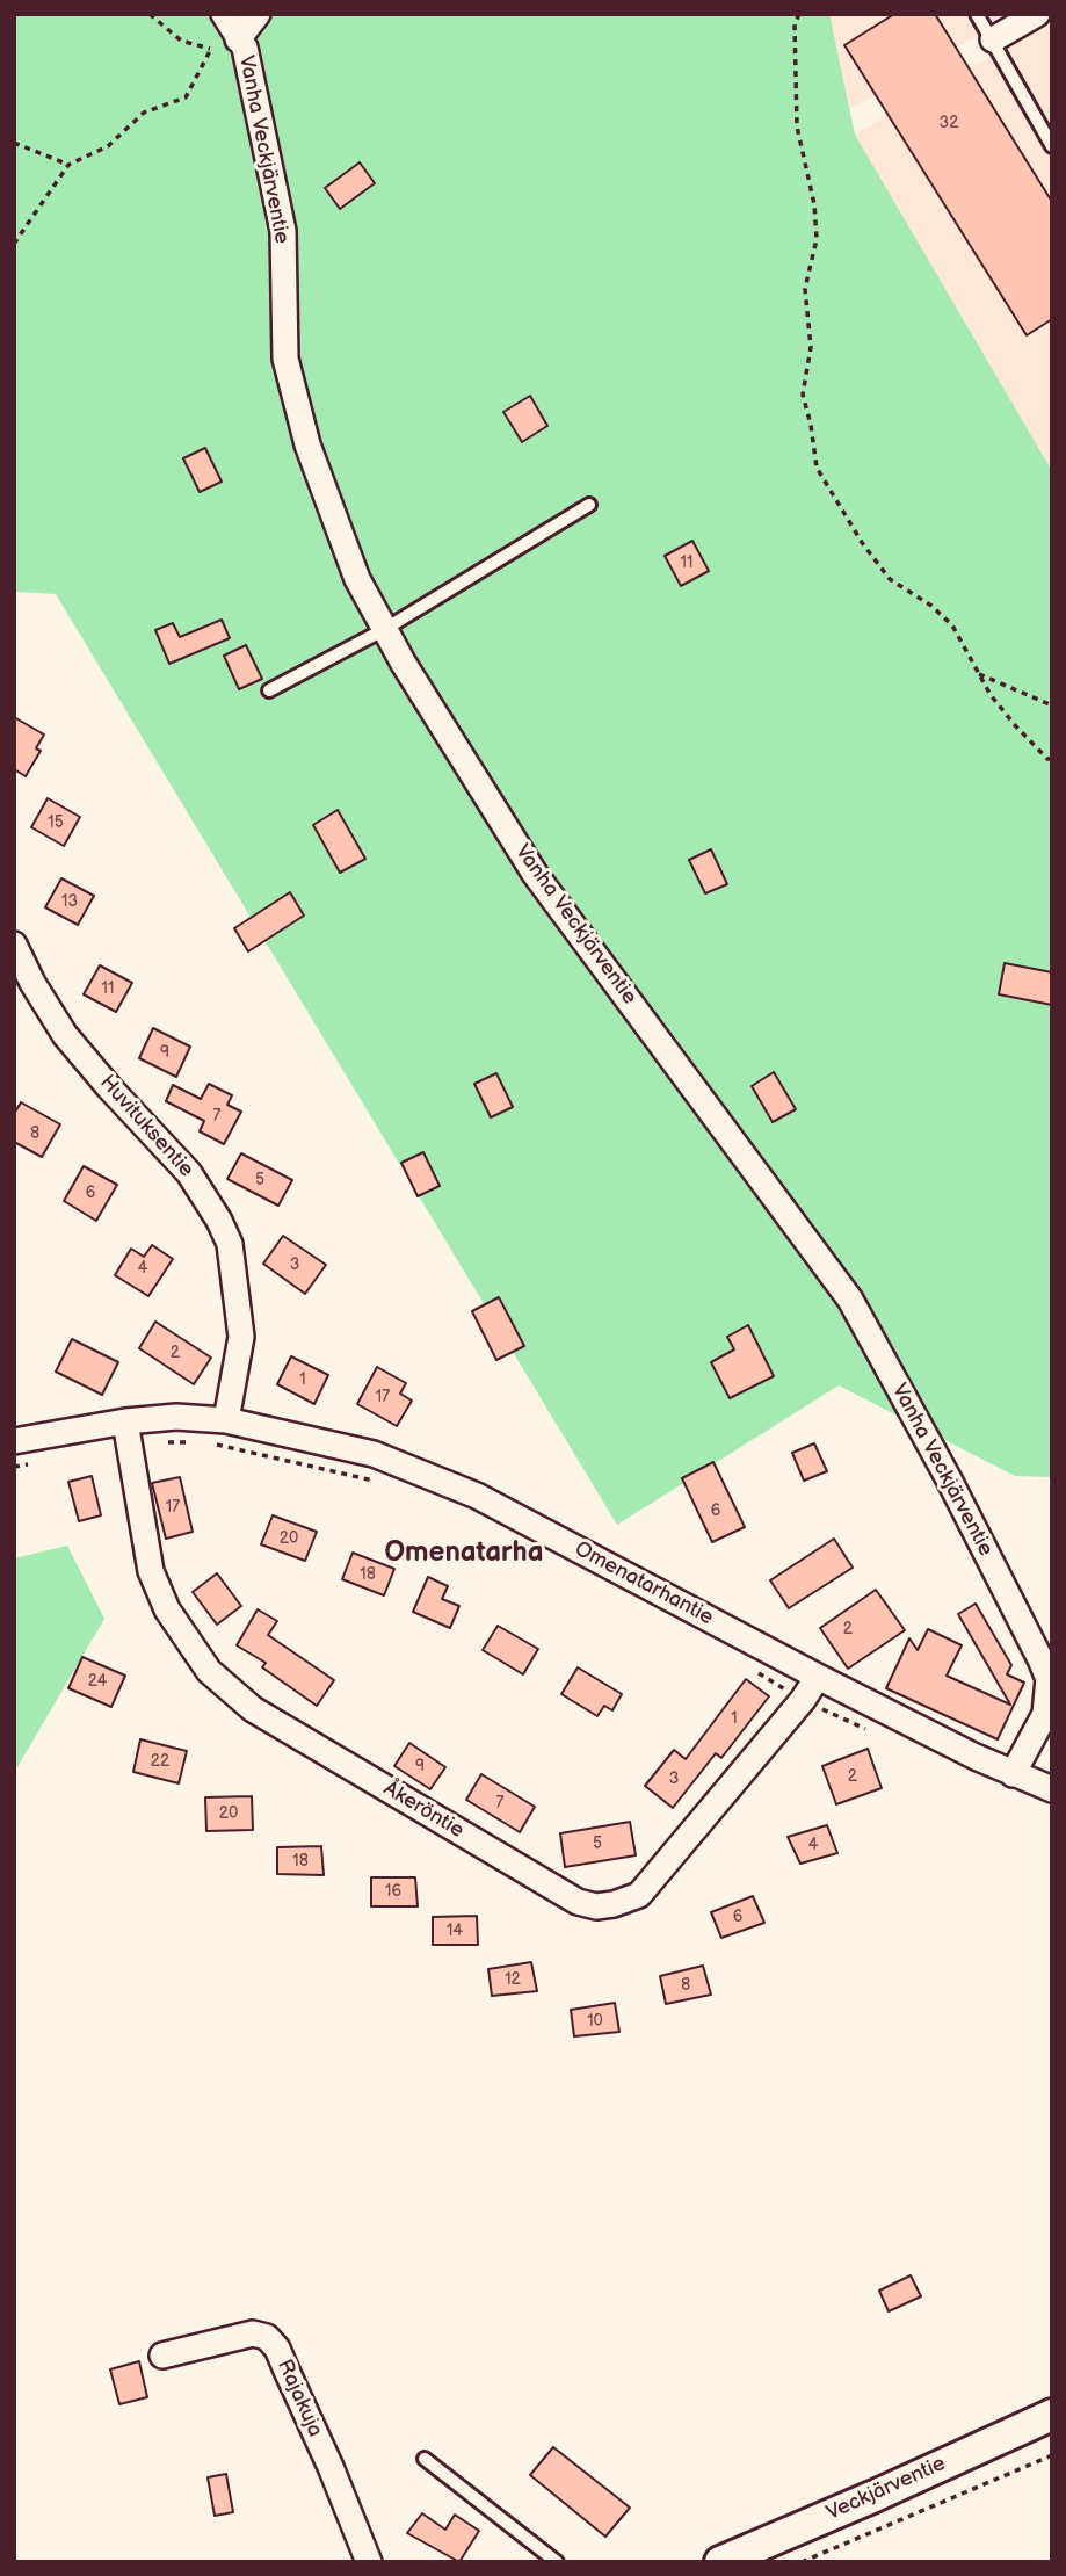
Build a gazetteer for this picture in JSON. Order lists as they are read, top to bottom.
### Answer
{
  "streets": {
    "street": [
      "Vanha Veckjärventie",
      "Huvituksentie",
      "Omenatarhantie",
      "Åkeröntie",
      "Rajakuja",
      "Veckjärventie"
    ]
  },
  "crossings": [
    ["Vanha Veckjärventie", "Omenatarhantie"],
    ["Huvituksentie", "Omenatarhantie"],
    ["Omenatarhantie", "Åkeröntie"]
  ],
  "districts": ["Omenatarha"],
  "house_numbers": [
    "32",
    "11",
    "15",
    "13",
    "11",
    "9",
    "7",
    "8",
    "5",
    "6",
    "3",
    "4",
    "2",
    "1",
    "17",
    "17",
    "6",
    "20",
    "18",
    "2",
    "24",
    "1",
    "22",
    "9",
    "2",
    "3",
    "7",
    "20",
    "5",
    "4",
    "18",
    "16",
    "6",
    "14",
    "12",
    "8",
    "10"
  ]
}
